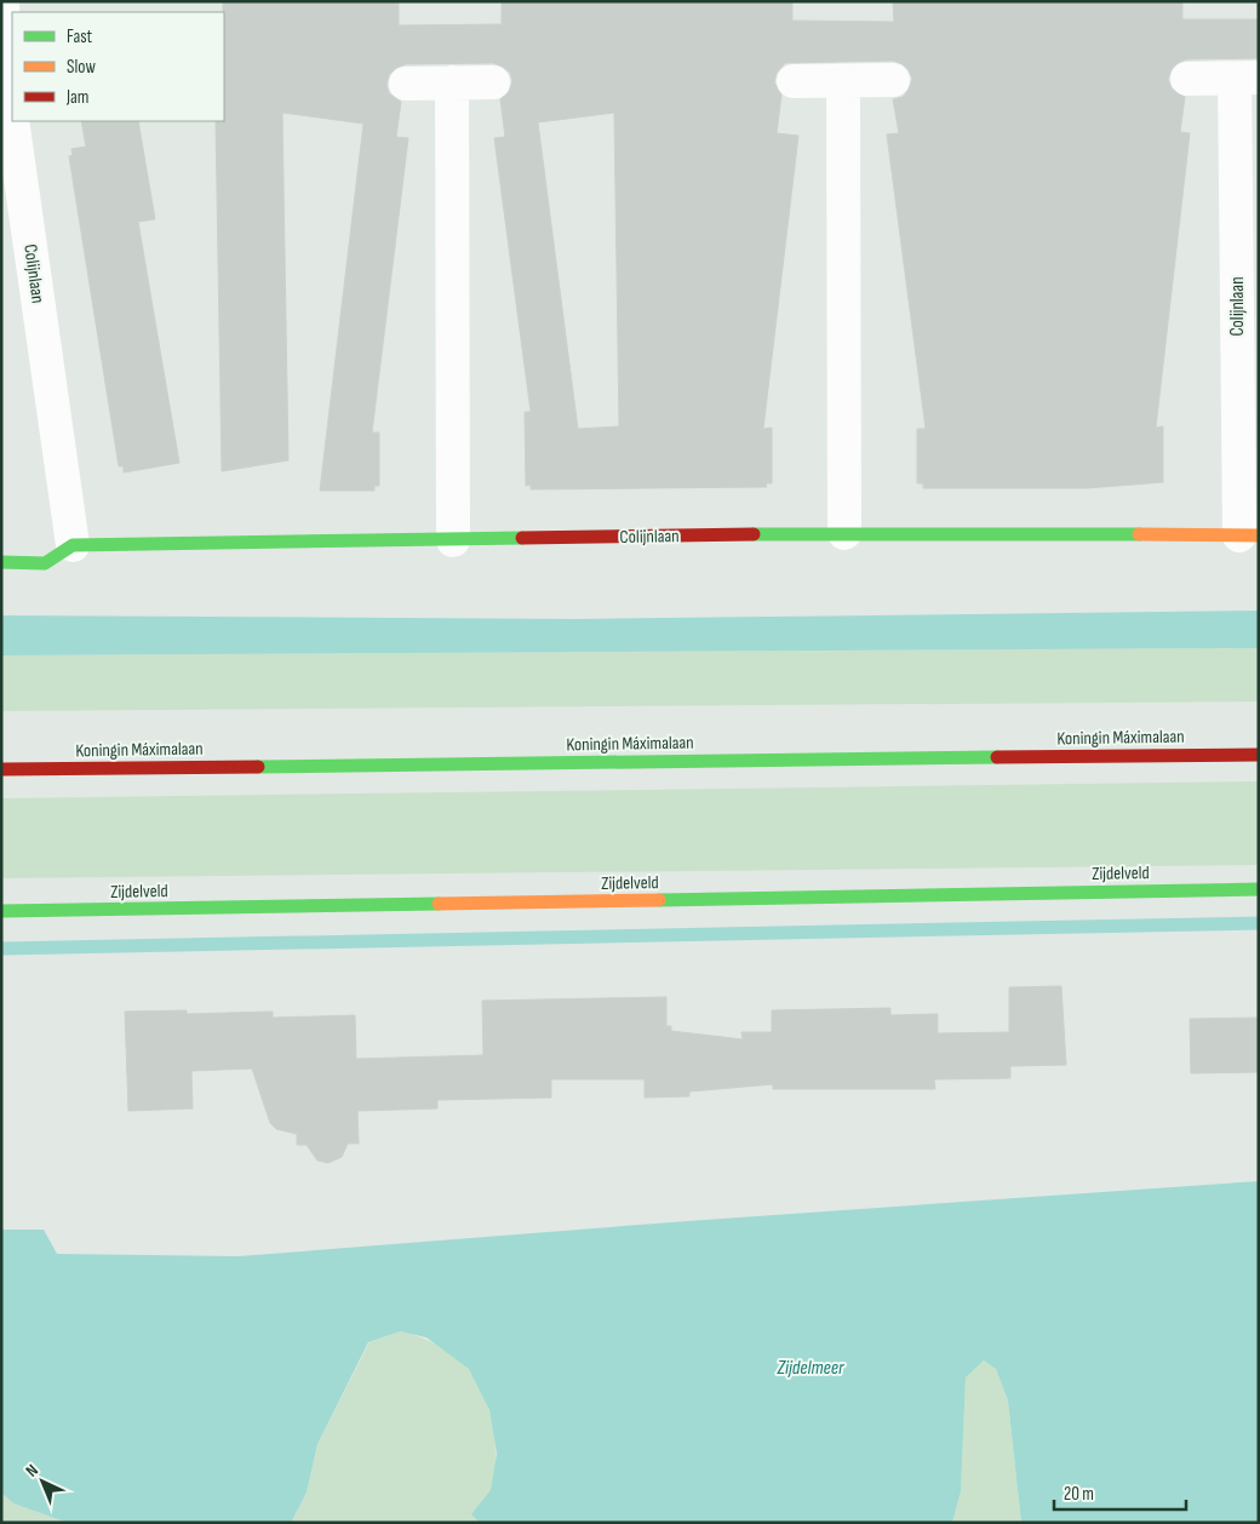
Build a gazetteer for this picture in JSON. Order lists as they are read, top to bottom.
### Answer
{
  "streets": {
    "street": ["Colijnlaan", "Koningin Máximalaan", "Zijdelveld"]
  },
  "water": ["Zijdelmeer"],
  "legend": ["Fast", "Slow", "Jam"],
  "scale_bar": "20 m",
  "north": "top left"
}
